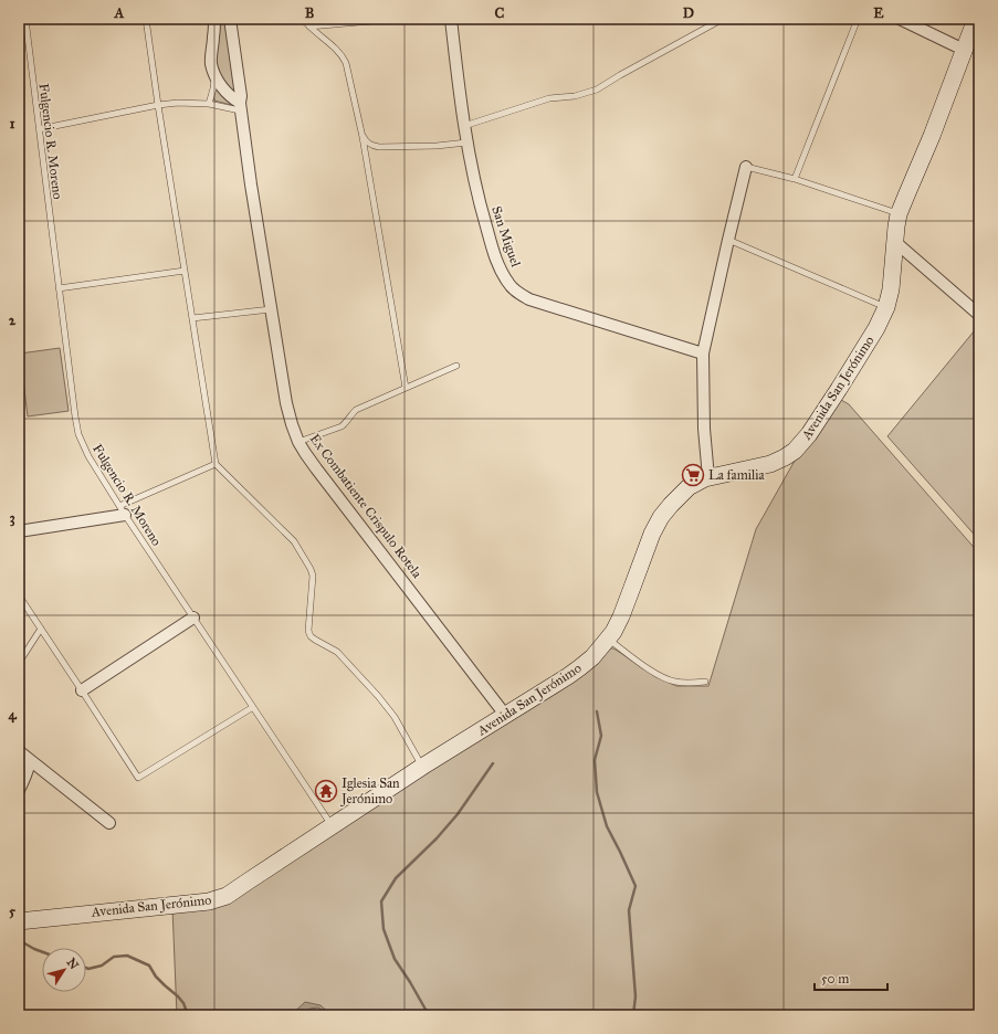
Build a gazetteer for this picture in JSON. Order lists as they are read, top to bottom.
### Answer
{
  "streets": {
    "street": ["San Miguel", "Avenida San Jerónimo", "Ex Combatiente Crispulo Rotela"],
    "lane": ["Fulgencio R. Moreno"]
  },
  "crossings": [
    ["Fulgencio R. Moreno", "Avenida San Jerónimo"],
    ["Avenida San Jerónimo", "Ex Combatiente Crispulo Rotela"]
  ],
  "places": {
    "supermarket": ["La familia"],
    "temple": ["Iglesia San Jerónimo"]
  },
  "scale_bar": "50 m",
  "north": "top right",
  "grid": {
    "columns": [
      "A",
      "B",
      "C",
      "D",
      "E"
    ],
    "rows": [
      "1",
      "2",
      "3",
      "4",
      "5"
    ]
  }
}
